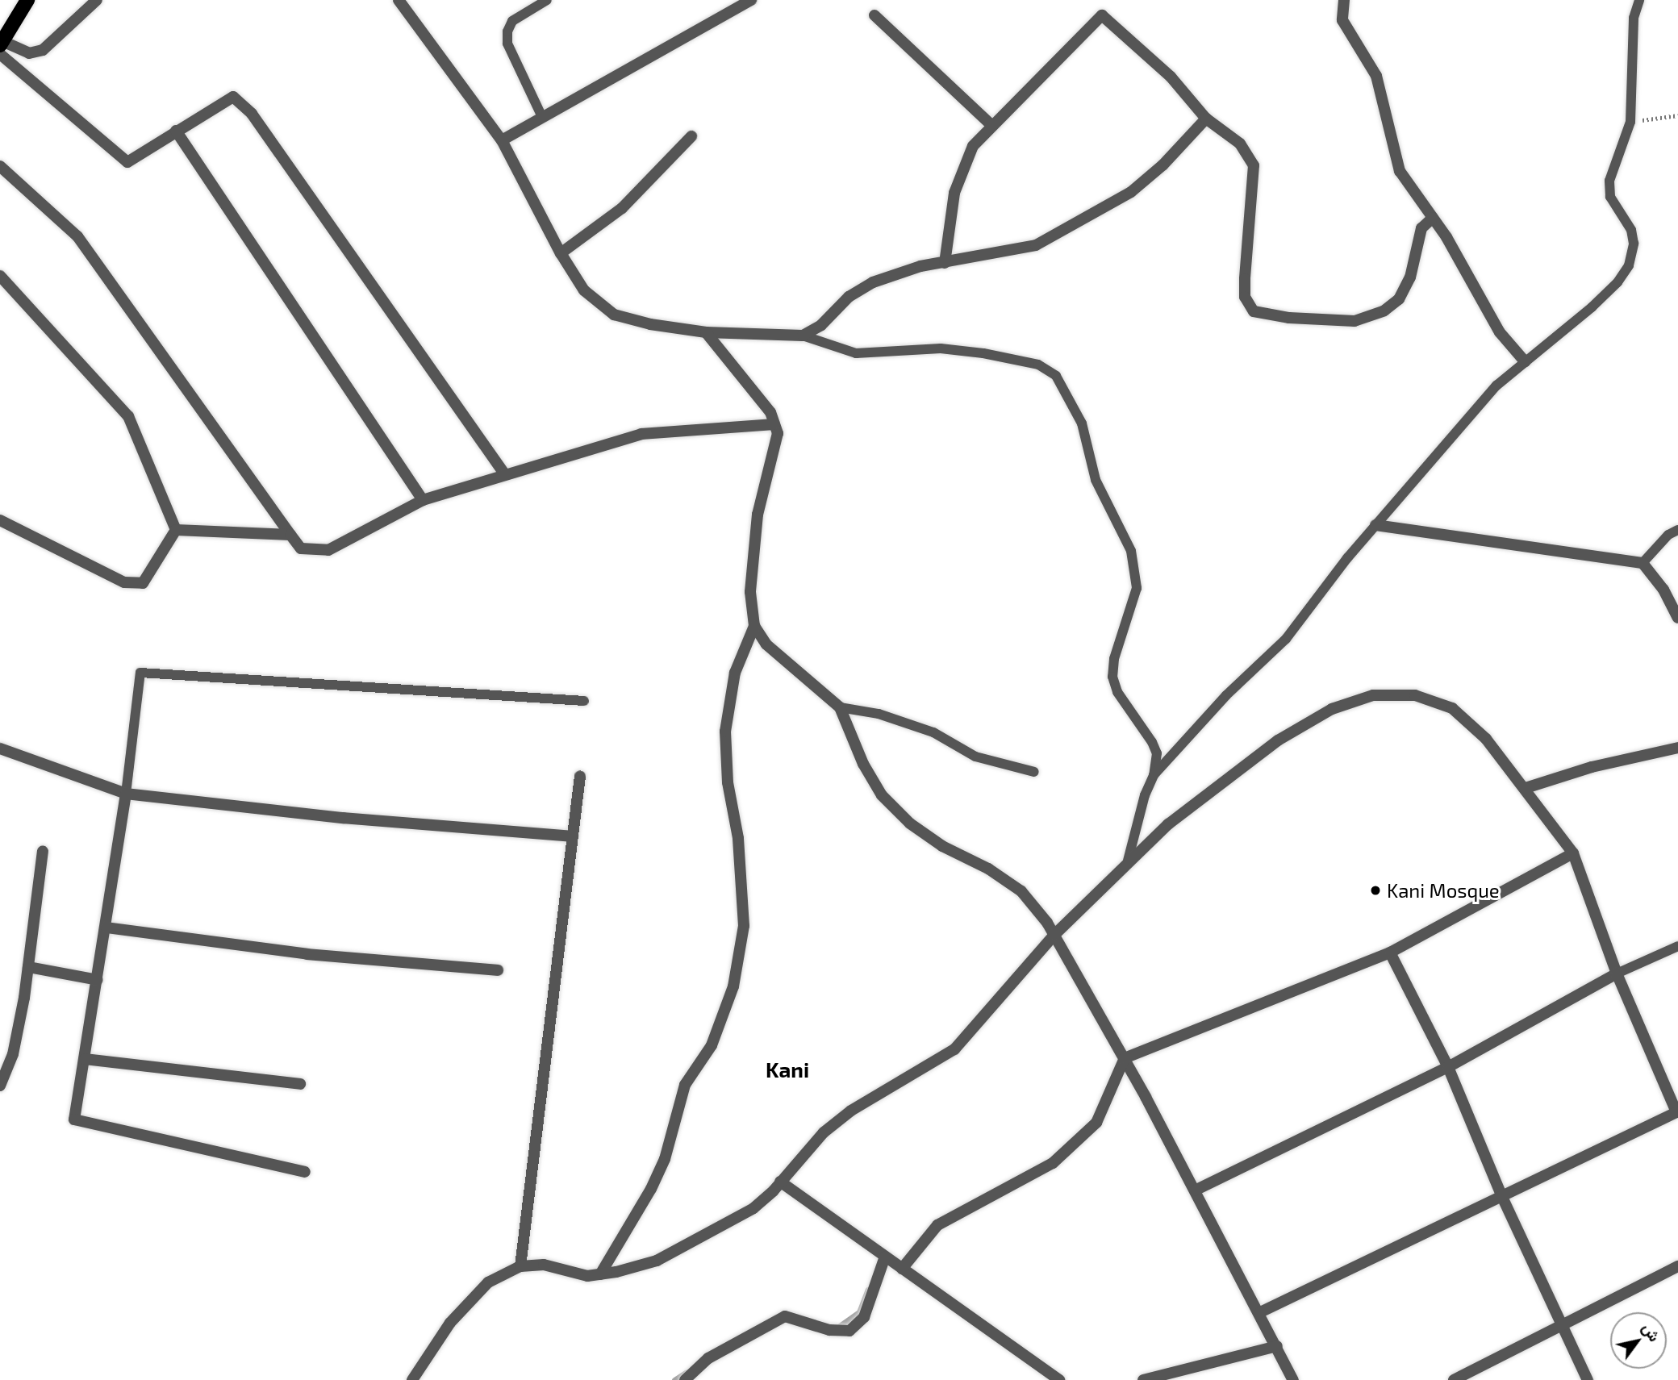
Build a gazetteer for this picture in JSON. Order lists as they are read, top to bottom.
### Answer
{
  "districts": ["Kani"],
  "places": ["Kani Mosque"],
  "north": "top right"
}
